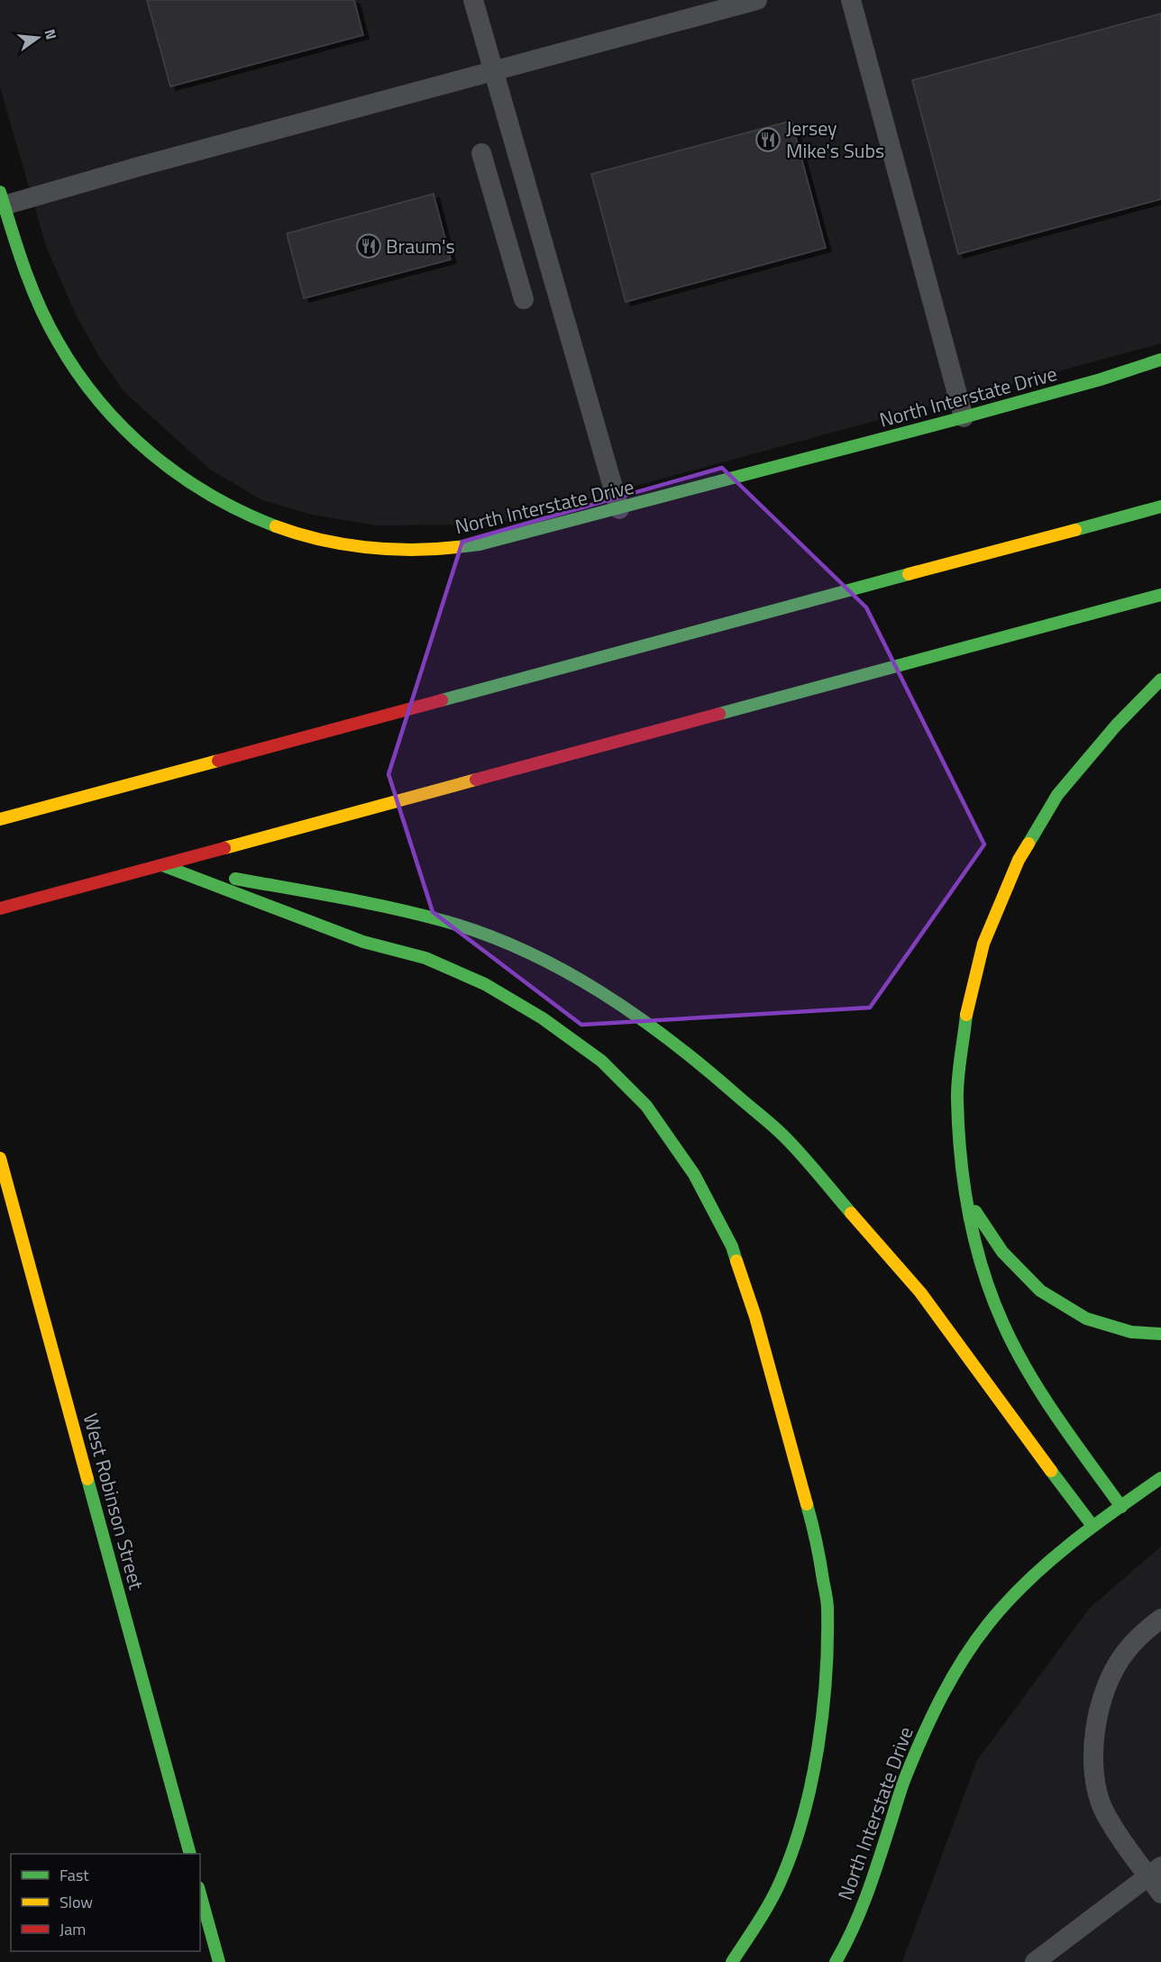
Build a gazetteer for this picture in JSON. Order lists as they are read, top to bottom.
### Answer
{
  "streets": {
    "main road": ["North Interstate Drive", "West Robinson Street"]
  },
  "places": {
    "restaurant": ["Jersey Mike's Subs", "Braum's"]
  },
  "legend": ["Fast", "Slow", "Jam"],
  "north": "right"
}
